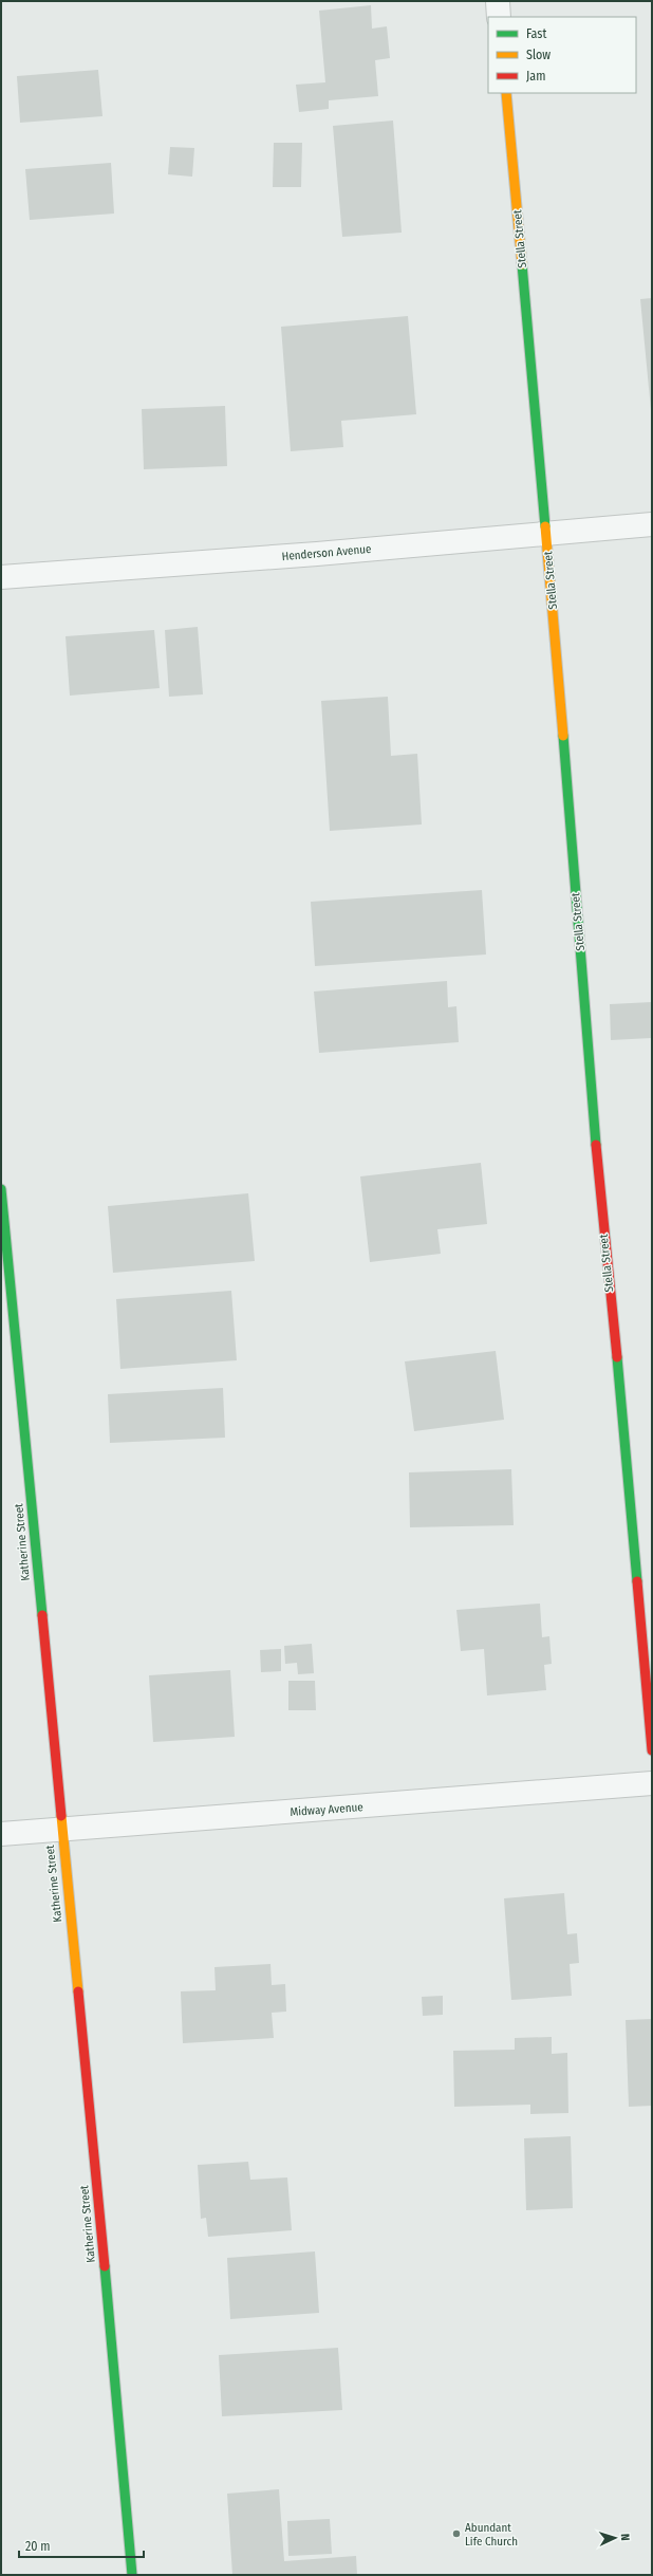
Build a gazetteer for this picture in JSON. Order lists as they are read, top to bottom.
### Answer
{
  "streets": {
    "street": [
      "Stella Street",
      "Henderson Avenue",
      "Katherine Street",
      "Midway Avenue"
    ]
  },
  "crossings": [
    ["Stella Street", "Henderson Avenue"],
    ["Katherine Street", "Midway Avenue"]
  ],
  "places": ["Abundant Life Church"],
  "legend": ["Fast", "Slow", "Jam"],
  "scale_bar": "20 m",
  "north": "right"
}
